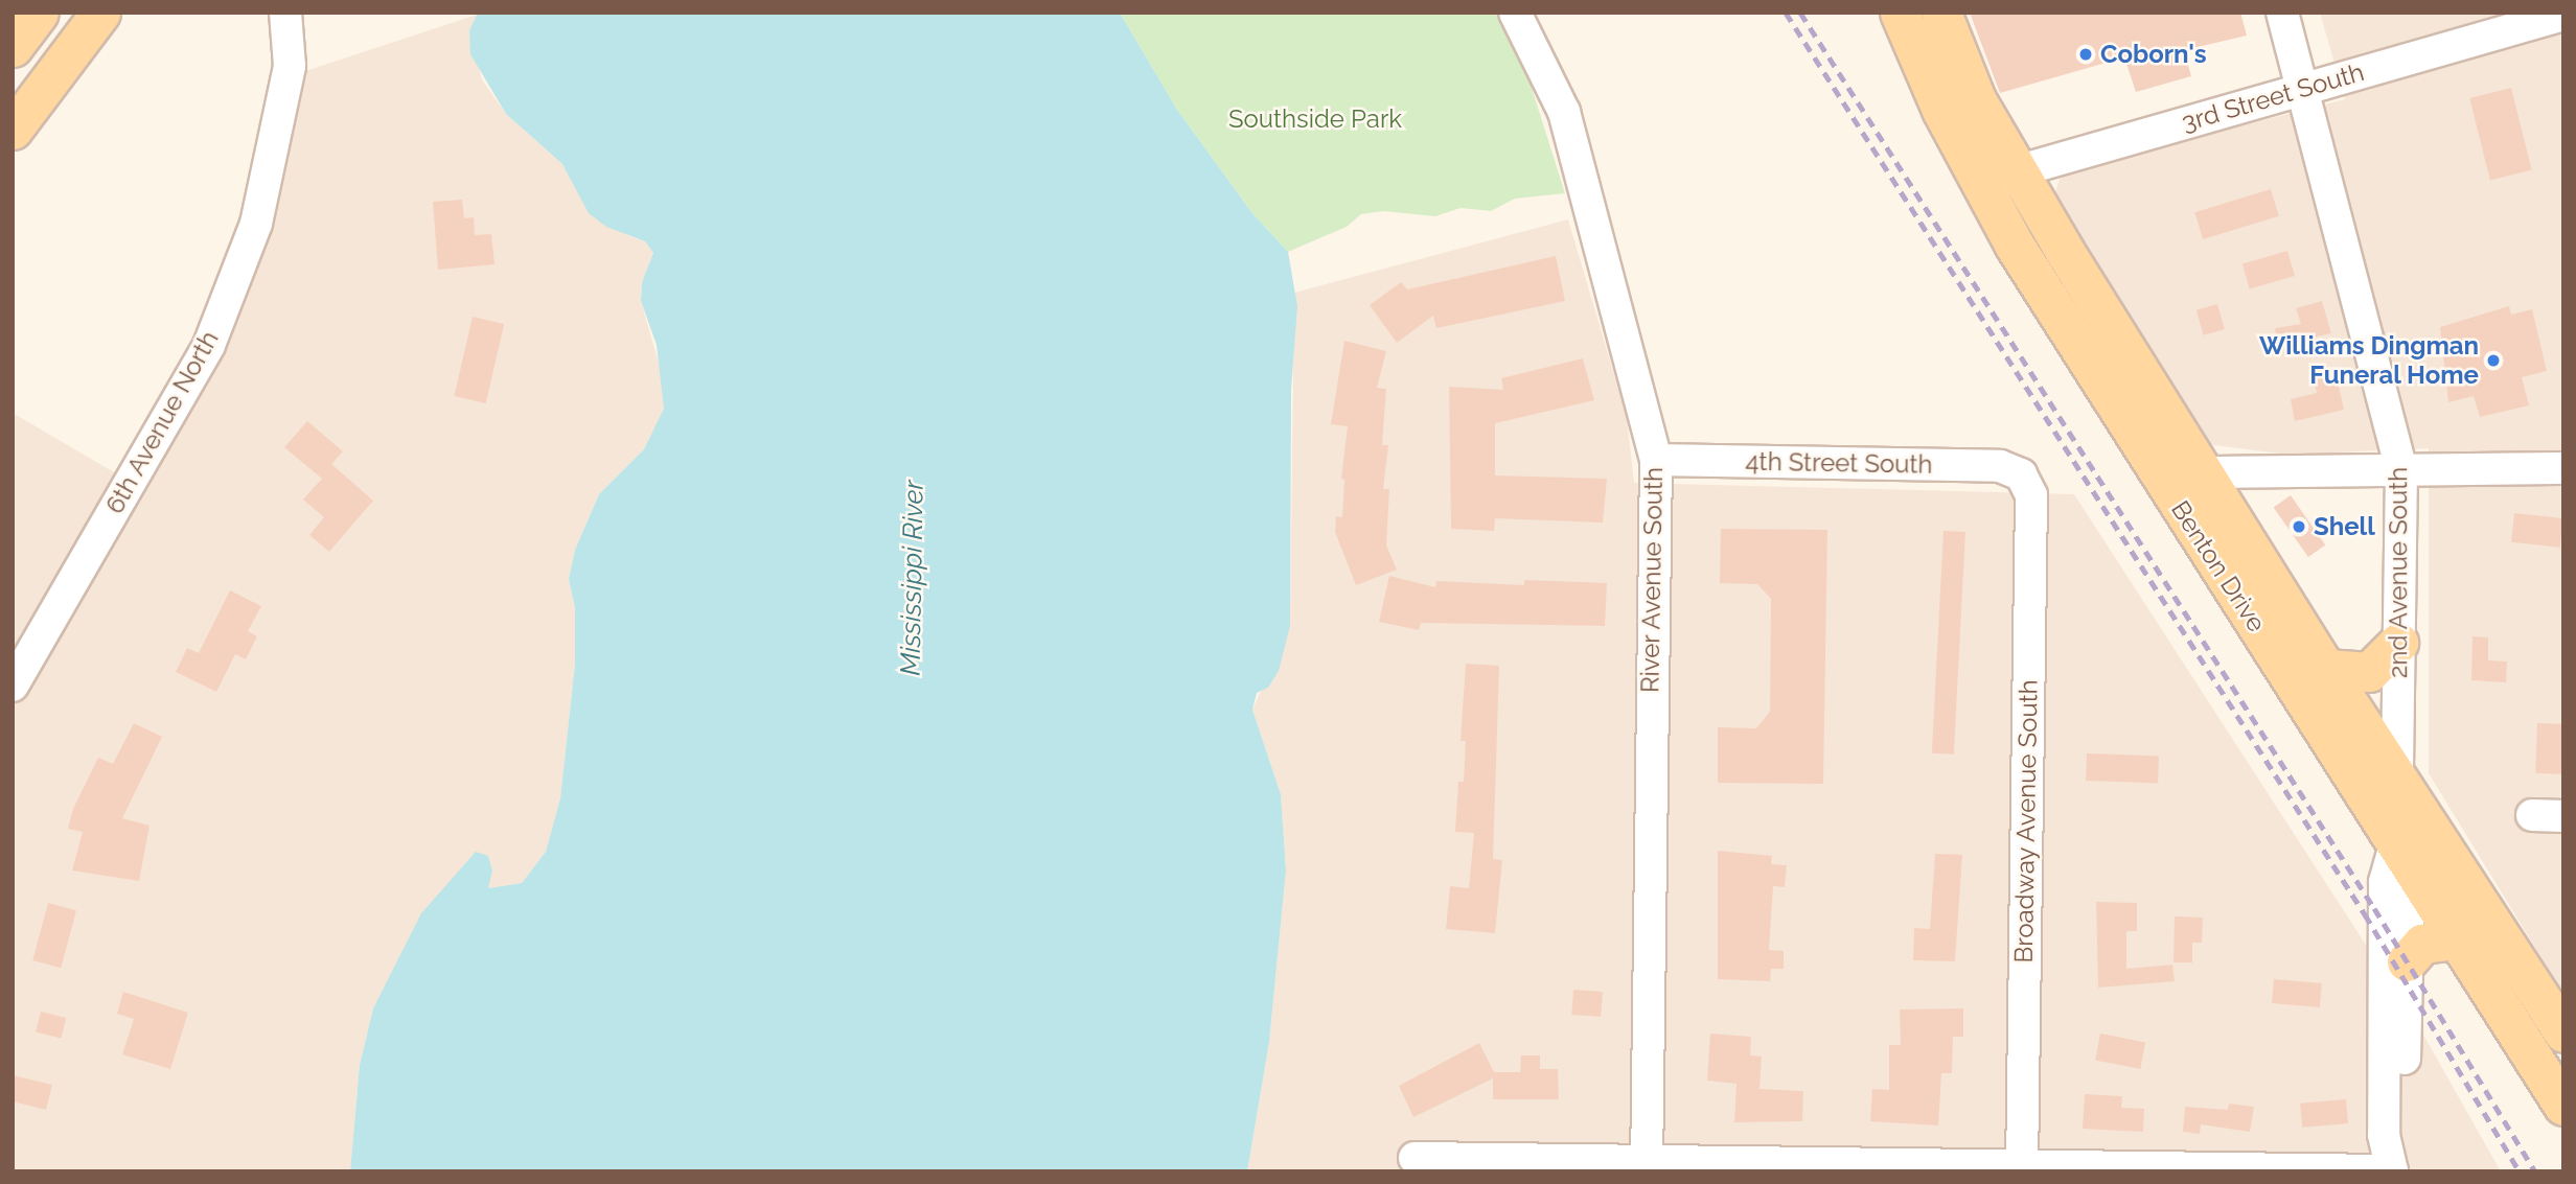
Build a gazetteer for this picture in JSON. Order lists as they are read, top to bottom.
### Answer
{
  "streets": {
    "main road": ["Benton Drive"],
    "street": [
      "3rd Street South",
      "6th Avenue North",
      "4th Street South",
      "2nd Avenue South",
      "River Avenue South",
      "Broadway Avenue South"
    ]
  },
  "crossings": [
    ["3rd Street South", "Benton Drive"],
    ["3rd Street South", "2nd Avenue South"],
    ["4th Street South", "River Avenue South"],
    ["4th Street South", "Broadway Avenue South"],
    ["Benton Drive", "2nd Avenue South"]
  ],
  "water": ["Mississippi River"],
  "parks": ["Southside Park"],
  "places": ["Coborn's", "Williams Dingman Funeral Home", "Shell"]
}
